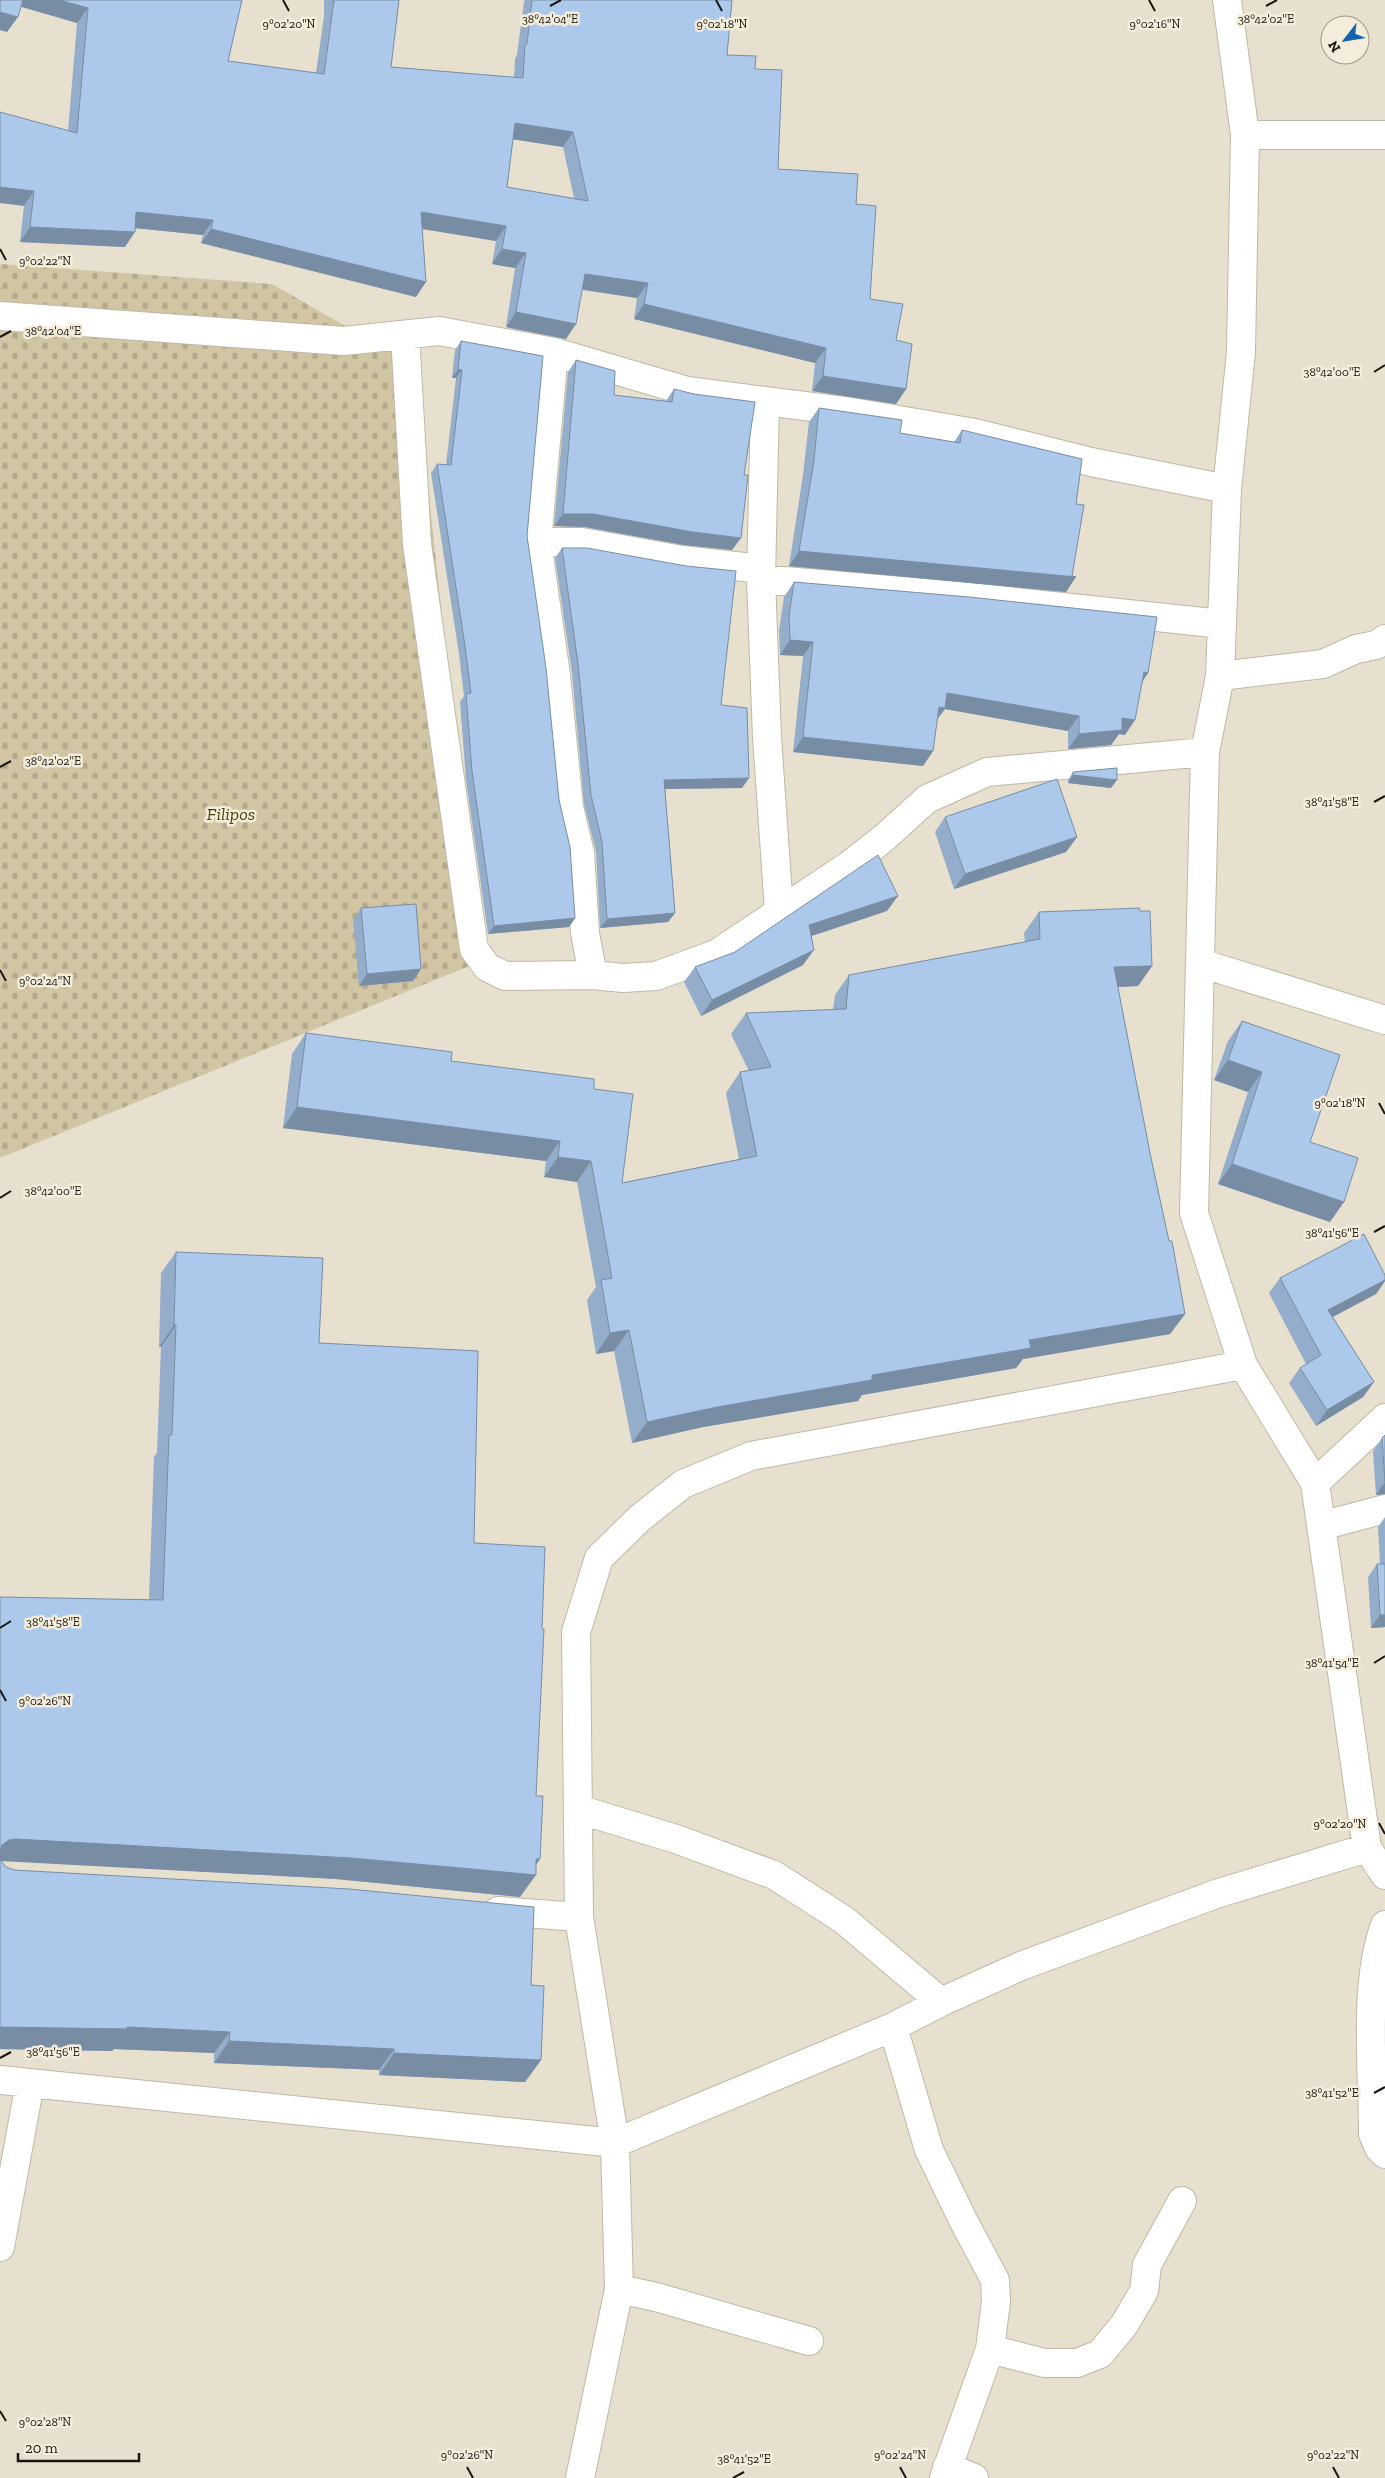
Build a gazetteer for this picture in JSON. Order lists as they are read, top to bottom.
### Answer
{
  "parks": ["Filipos"],
  "scale_bar": "20 m",
  "north": "bottom left",
  "coordinates": [
    "38°42'02\"E",
    "38°42'04\"E",
    "9°02'20\"N",
    "9°02'18\"N",
    "9°02'16\"N",
    "9°02'22\"N",
    "38°42'00\"E",
    "38°41'58\"E",
    "9°02'24\"N",
    "38°41'56\"E",
    "38°41'54\"E",
    "9°02'26\"N",
    "38°41'52\"E",
    "9°02'28\"N"
  ]
}
